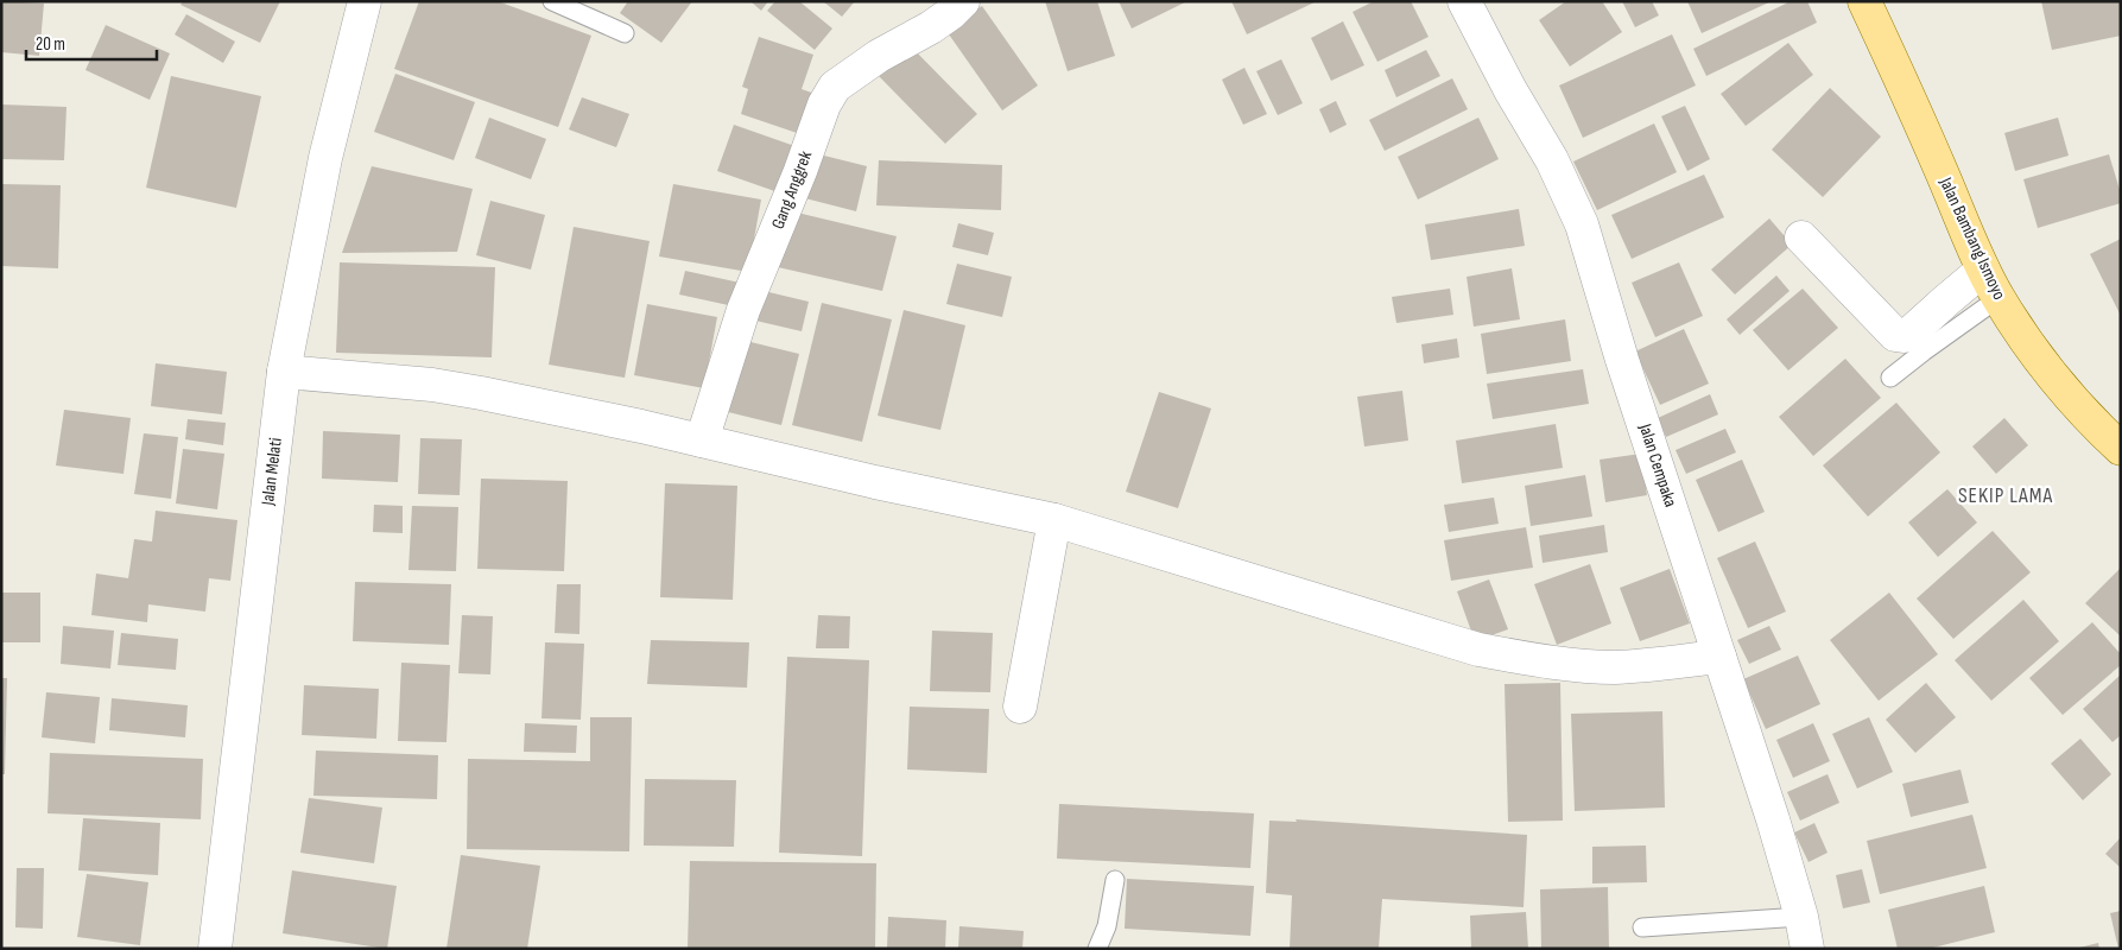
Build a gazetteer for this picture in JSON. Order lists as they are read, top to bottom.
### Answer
{
  "streets": {
    "main road": ["Jalan Bambang Ismoyo"],
    "street": ["Gang Anggrek", "Jalan Cempaka", "Jalan Melati"]
  },
  "districts": ["SEKIP LAMA"],
  "scale_bar": "20 m"
}
